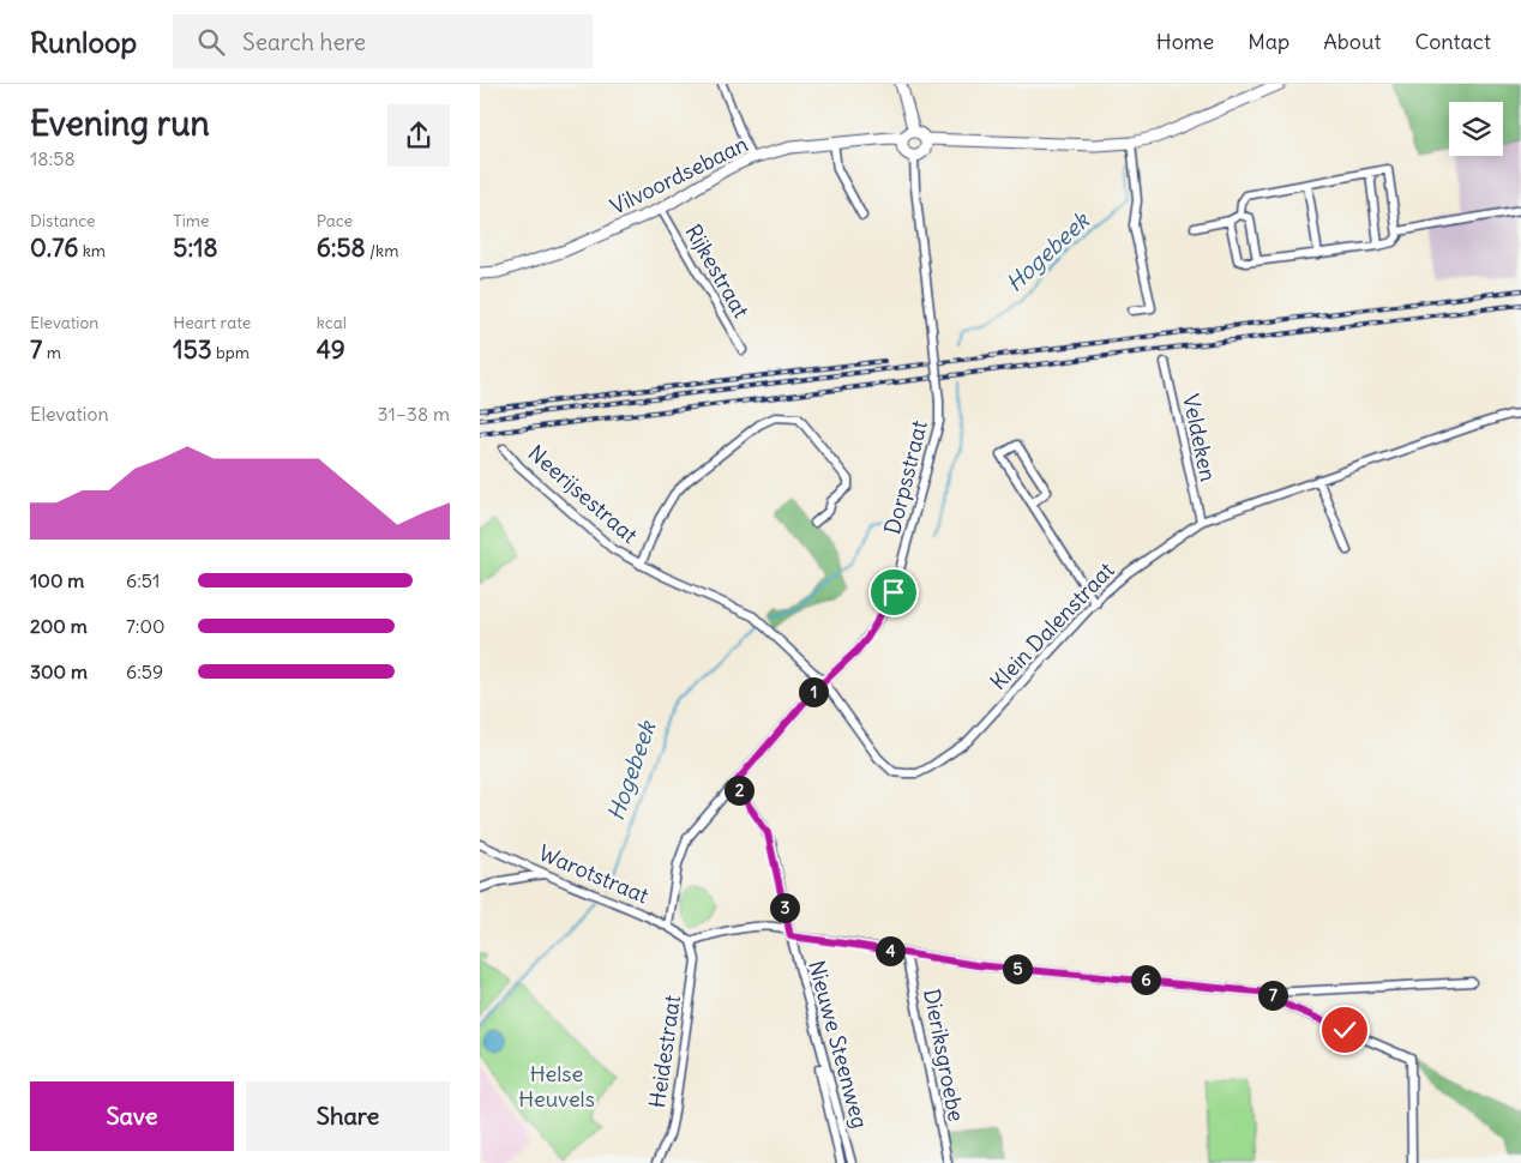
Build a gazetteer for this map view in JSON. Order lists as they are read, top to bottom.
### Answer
{
  "streets": {
    "street": [
      "Vilvoordsebaan",
      "Rijkestraat",
      "Veldeken",
      "Dorpsstraat",
      "Neerijsestraat",
      "Klein Dalenstraat",
      "Warotstraat",
      "Nieuwe Steenweg",
      "Heidestraat",
      "Dieriksgroebe"
    ]
  },
  "crossings": [
    ["Vilvoordsebaan", "Rijkestraat"],
    ["Vilvoordsebaan", "Dorpsstraat"],
    ["Veldeken", "Klein Dalenstraat"],
    ["Dorpsstraat", "Neerijsestraat"],
    ["Dorpsstraat", "Klein Dalenstraat"],
    ["Dorpsstraat", "Warotstraat"],
    ["Neerijsestraat", "Klein Dalenstraat"],
    ["Warotstraat", "Heidestraat"]
  ],
  "water": ["Hogebeek"],
  "parks": ["Helse Heuvels"],
  "page": {
    "header": "Runloop",
    "search": "Search here",
    "nav": [
      "Home",
      "Map",
      "About",
      "Contact"
    ],
    "heading": ["Evening run", "18:58"],
    "stats": [
      ["Distance", "0.76 km"],
      ["Time", "5:18"],
      ["Pace", "6:58 /km"],
      ["Elevation", "7 m"],
      ["Heart rate", "153 bpm"],
      ["kcal", "49"]
    ],
    "chart": ["Elevation", "31–38 m"],
    "list": [
      {
        "name": "100 m",
        "note": "6:51"
      },
      {
        "name": "200 m",
        "note": "7:00"
      },
      {
        "name": "300 m",
        "note": "6:59"
      }
    ],
    "pins": [
      "1",
      "2",
      "3",
      "4",
      "5",
      "6",
      "7"
    ],
    "buttons": ["Save", "Share"]
  }
}
